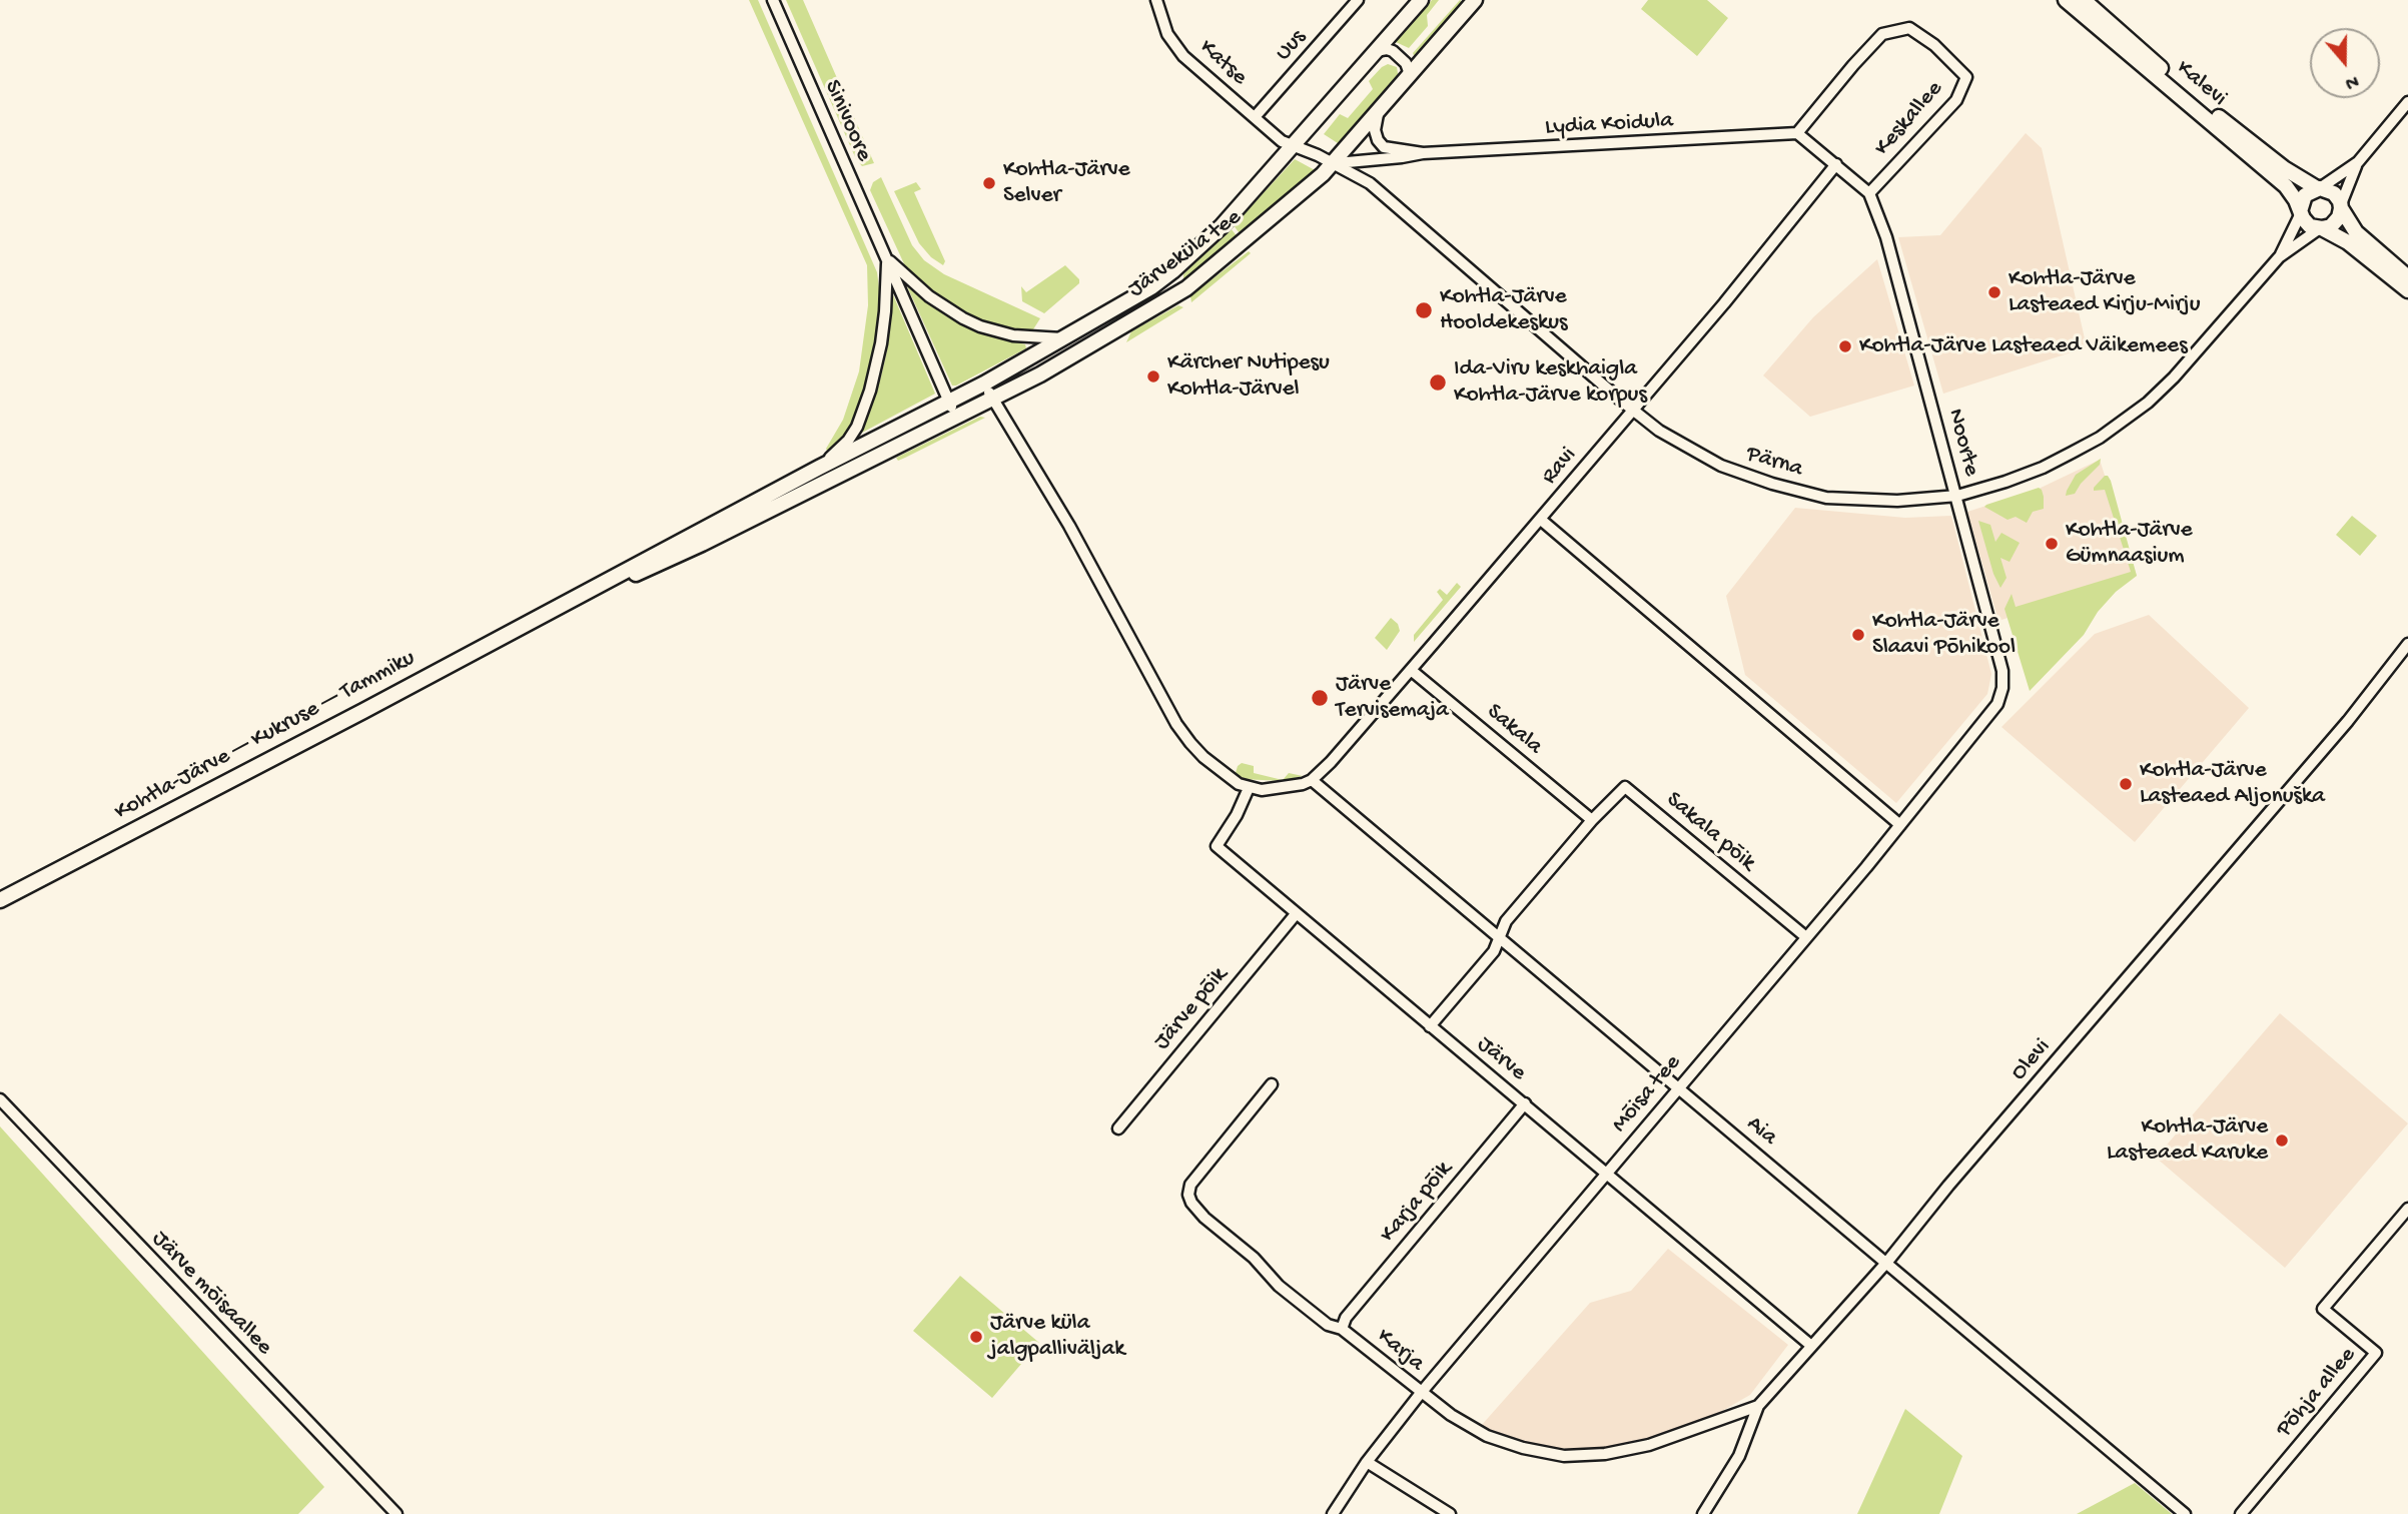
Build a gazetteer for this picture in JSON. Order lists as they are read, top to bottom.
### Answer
{
  "streets": {
    "main road": ["Kalevi", "Järveküla tee", "Kohtla-Järve — Kukruse — Tammiku"],
    "street": [
      "Uus",
      "Katse",
      "Keskallee",
      "Sinivoore",
      "Lydia Koidula",
      "Noorte",
      "Pärna",
      "Ravi",
      "Sakala",
      "Sakala põik",
      "Järve põik",
      "Järve",
      "Olevi",
      "Mõisa tee",
      "Aia",
      "Karja põik",
      "Järve mõisaallee",
      "Karja",
      "Põhja allee"
    ]
  },
  "crossings": [
    ["Uus", "Katse"],
    ["Katse", "Järveküla tee"],
    ["Katse", "Pärna"],
    ["Kalevi", "Pärna"],
    ["Keskallee", "Lydia Koidula"],
    ["Keskallee", "Noorte"],
    ["Sinivoore", "Järveküla tee"],
    ["Sinivoore", "Kohtla-Järve — Kukruse — Tammiku"],
    ["Lydia Koidula", "Järveküla tee"],
    ["Lydia Koidula", "Pärna"],
    ["Järveküla tee", "Pärna"],
    ["Järveküla tee", "Kohtla-Järve — Kukruse — Tammiku"],
    ["Noorte", "Pärna"],
    ["Noorte", "Mõisa tee"],
    ["Pärna", "Ravi"],
    ["Ravi", "Sakala"],
    ["Ravi", "Aia"],
    ["Sakala", "Sakala põik"],
    ["Sakala põik", "Mõisa tee"],
    ["Järve põik", "Järve"],
    ["Järve", "Olevi"],
    ["Järve", "Mõisa tee"],
    ["Järve", "Karja põik"],
    ["Olevi", "Aia"],
    ["Olevi", "Karja"],
    ["Mõisa tee", "Aia"],
    ["Mõisa tee", "Karja"],
    ["Karja põik", "Karja"]
  ],
  "places": [
    "Kohtla-Järve Selver",
    "Kohtla-Järve Lasteaed Kirju-Mirju",
    "Kohtla-Järve Hooldekeskus",
    "Kohtla-Järve Lasteaed Väikemees",
    "Kärcher Nutipesu Kohtla-Järvel",
    "Ida-Viru keskhaigla Kohtla-Järve korpus",
    "Kohtla-Järve Gümnaasium",
    "Kohtla-Järve Slaavi Põhikool",
    "Järve Tervisemaja",
    "Kohtla-Järve Lasteaed Aljonuška",
    "Kohtla-Järve Lasteaed Karuke",
    "Järve küla jalgpalliväljak"
  ],
  "north": "bottom"
}
